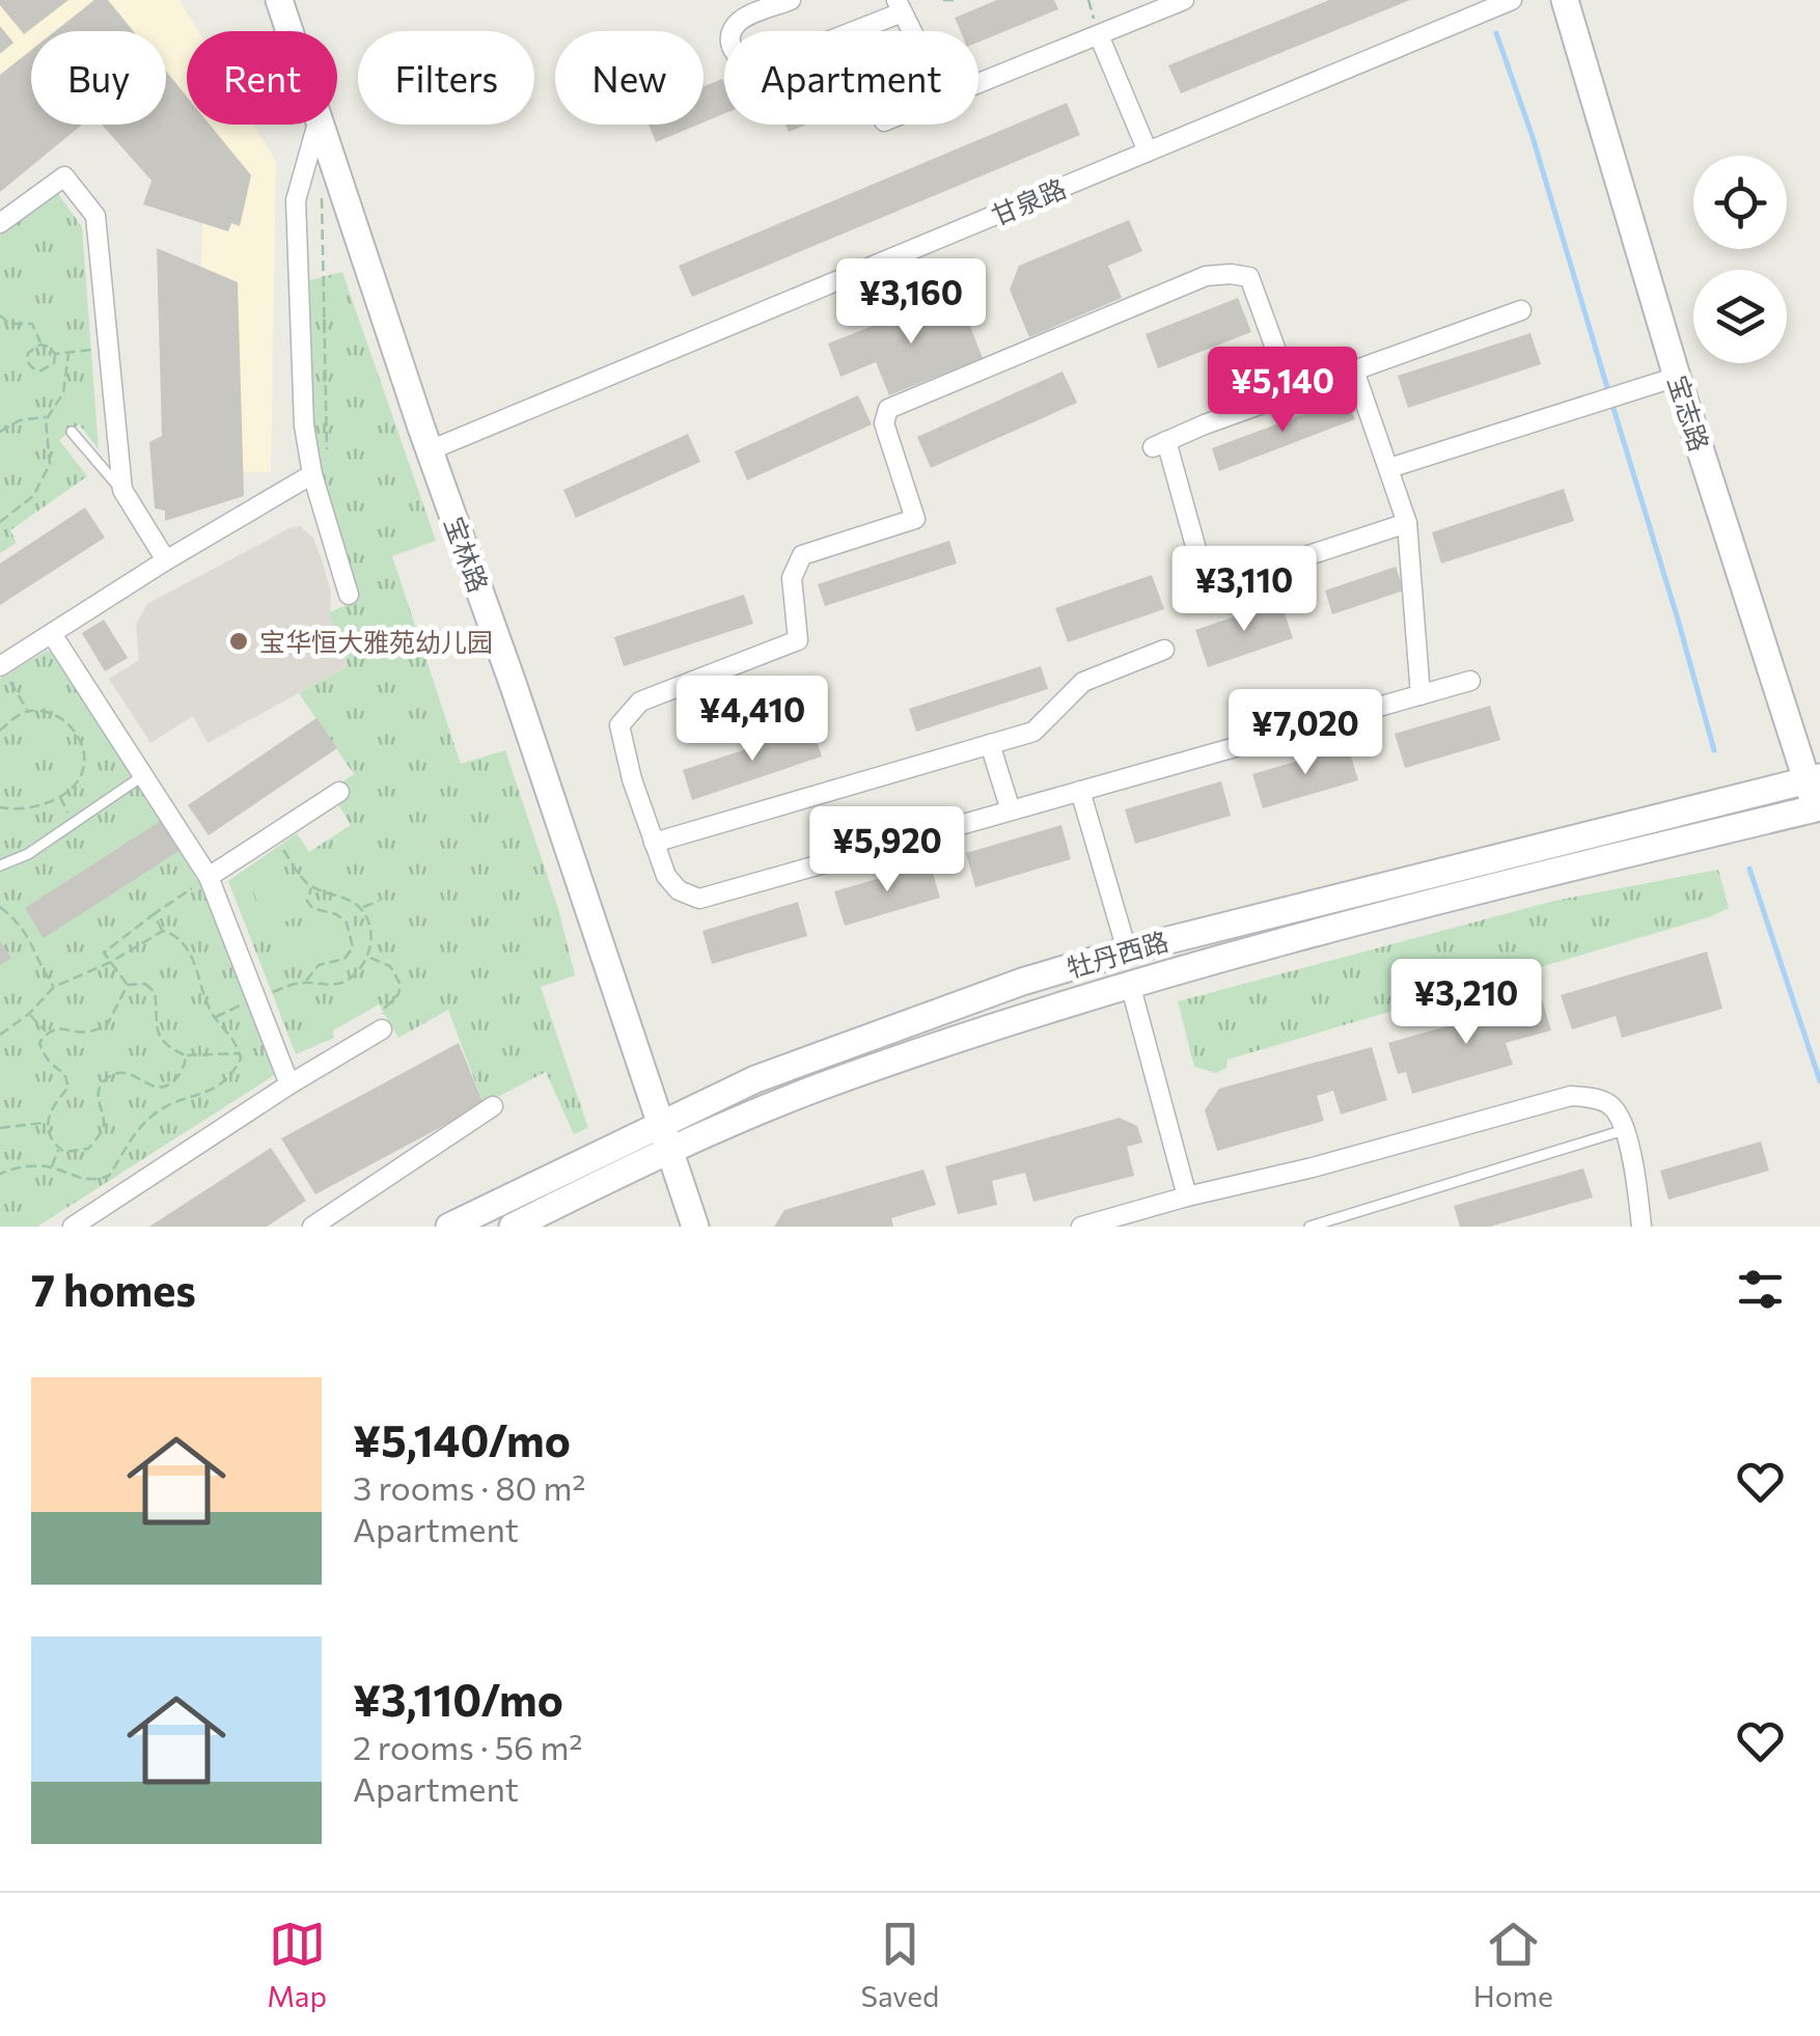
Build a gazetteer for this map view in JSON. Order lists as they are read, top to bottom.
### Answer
{
  "streets": {
    "street": [
      "甘泉路",
      "宝志路",
      "宝林路",
      "牡丹西路"
    ]
  },
  "crossings": [
    ["甘泉路", "宝林路"],
    ["宝志路", "牡丹西路"],
    ["宝林路", "牡丹西路"]
  ],
  "places": ["宝华恒大雅苑幼儿园"],
  "page": {
    "chip": [
      "Buy",
      "Rent",
      "Filters",
      "New",
      "Apartment"
    ],
    "price": [
      "¥3,160",
      "¥5,140",
      "¥3,110",
      "¥4,410",
      "¥7,020",
      "¥5,920",
      "¥3,210"
    ],
    "heading": "7 homes",
    "list": [
      {
        "name": "¥5,140/mo",
        "note": "3 rooms · 80 m² · Apartment"
      },
      {
        "name": "¥3,110/mo",
        "note": "2 rooms · 56 m² · Apartment"
      }
    ],
    "tabs": ["Map", "Saved", "Home"]
  }
}
